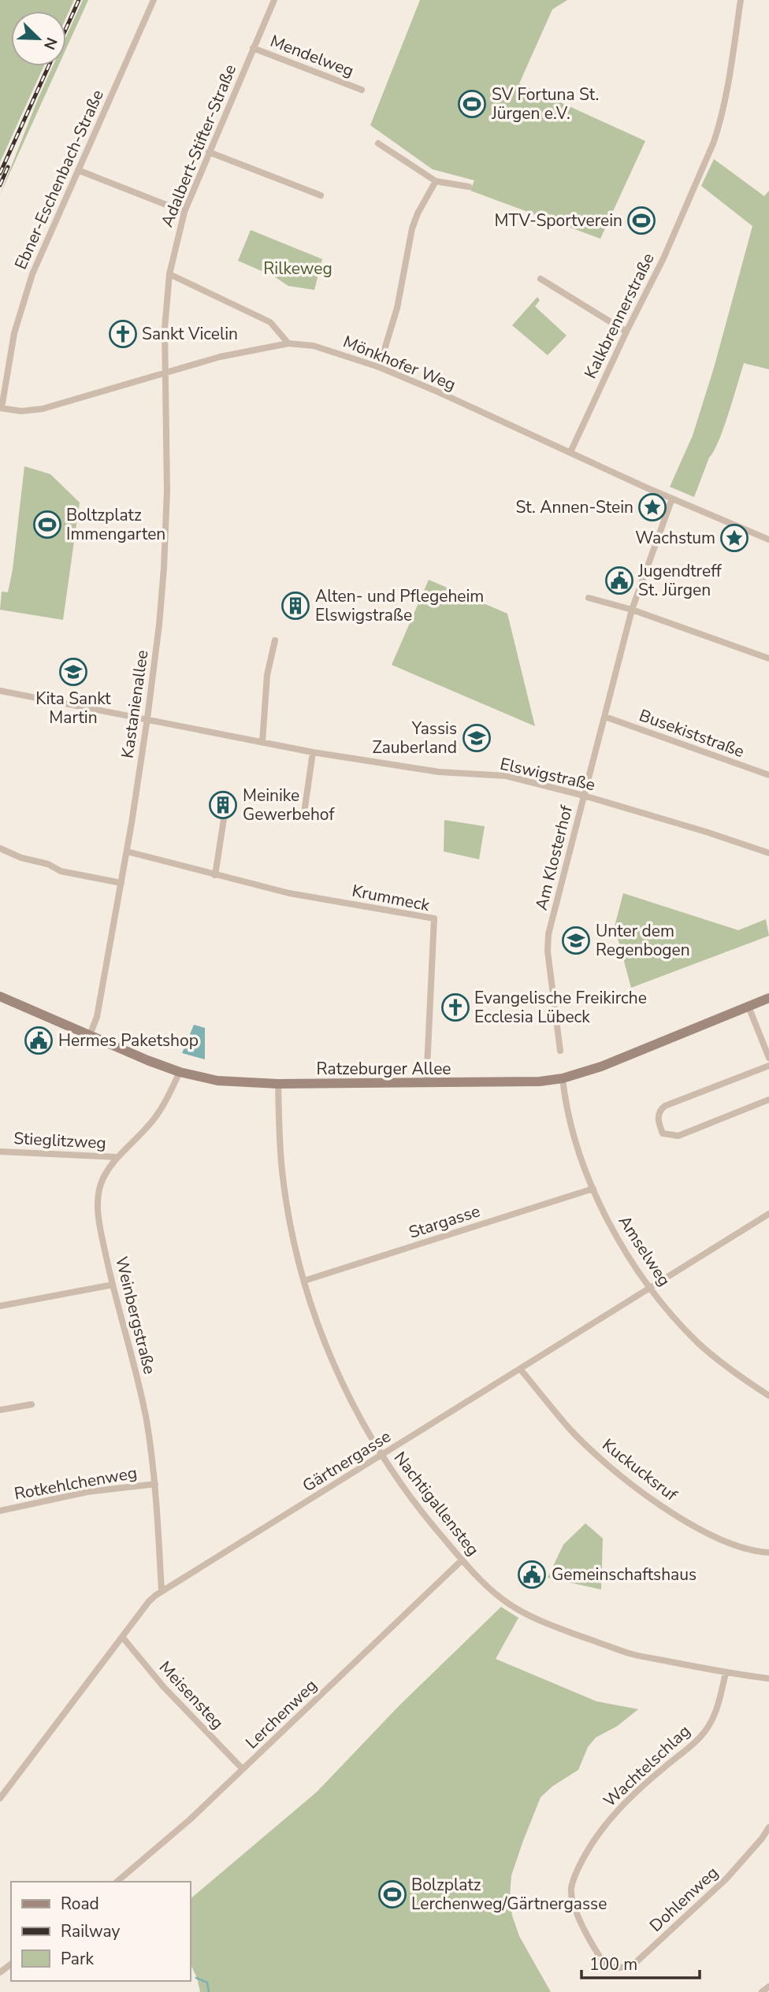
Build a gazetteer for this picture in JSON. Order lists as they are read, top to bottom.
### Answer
{
  "streets": {
    "main road": ["Ratzeburger Allee"],
    "street": [
      "Mendelweg",
      "Adalbert-Stifter-Straße",
      "Ebner-Eschenbach-Straße",
      "Kalkbrennerstraße",
      "Mönkhofer Weg",
      "Kastanienallee",
      "Busekiststraße",
      "Elswigstraße",
      "Am Klosterhof",
      "Krummeck",
      "Stieglitzweg",
      "Stargasse",
      "Amselweg",
      "Weinbergstraße",
      "Gärtnergasse",
      "Kuckucksruf",
      "Rotkehlchenweg",
      "Nachtigallensteg",
      "Meisensteg",
      "Lerchenweg",
      "Wachtelschlag",
      "Dohlenweg"
    ]
  },
  "crossings": [
    ["Mendelweg", "Adalbert-Stifter-Straße"],
    ["Adalbert-Stifter-Straße", "Mönkhofer Weg"],
    ["Adalbert-Stifter-Straße", "Kastanienallee"],
    ["Ebner-Eschenbach-Straße", "Mönkhofer Weg"],
    ["Kalkbrennerstraße", "Mönkhofer Weg"],
    ["Mönkhofer Weg", "Kastanienallee"],
    ["Mönkhofer Weg", "Am Klosterhof"],
    ["Kastanienallee", "Elswigstraße"],
    ["Kastanienallee", "Krummeck"],
    ["Kastanienallee", "Ratzeburger Allee"],
    ["Busekiststraße", "Am Klosterhof"],
    ["Elswigstraße", "Am Klosterhof"],
    ["Krummeck", "Ratzeburger Allee"],
    ["Ratzeburger Allee", "Amselweg"],
    ["Ratzeburger Allee", "Weinbergstraße"],
    ["Ratzeburger Allee", "Nachtigallensteg"],
    ["Stieglitzweg", "Weinbergstraße"],
    ["Stargasse", "Amselweg"],
    ["Stargasse", "Nachtigallensteg"],
    ["Amselweg", "Gärtnergasse"],
    ["Weinbergstraße", "Gärtnergasse"],
    ["Weinbergstraße", "Rotkehlchenweg"],
    ["Gärtnergasse", "Kuckucksruf"],
    ["Gärtnergasse", "Nachtigallensteg"],
    ["Gärtnergasse", "Meisensteg"],
    ["Nachtigallensteg", "Lerchenweg"],
    ["Nachtigallensteg", "Wachtelschlag"],
    ["Meisensteg", "Lerchenweg"],
    ["Wachtelschlag", "Dohlenweg"]
  ],
  "parks": ["Rilkeweg"],
  "places": {
    "sports": [
      "SV Fortuna St. Jürgen e.V.",
      "MTV-Sportverein",
      "Boltzplatz Immengarten",
      "Bolzplatz Lerchenweg/Gärtnergasse"
    ],
    "church": ["Sankt Vicelin", "Evangelische Freikirche Ecclesia Lübeck"],
    "place": ["St. Annen-Stein", "Wachstum"],
    "public building": ["Jugendtreff St. Jürgen", "Hermes Paketshop", "Gemeinschaftshaus"],
    "building": ["Alten- und Pflegeheim Elswigstraße", "Meinike Gewerbehof"],
    "school or university": ["Kita Sankt Martin", "Yassis Zauberland", "Unter dem Regenbogen"]
  },
  "legend": ["Road", "Railway", "Park"],
  "scale_bar": "100 m",
  "north": "bottom right"
}
